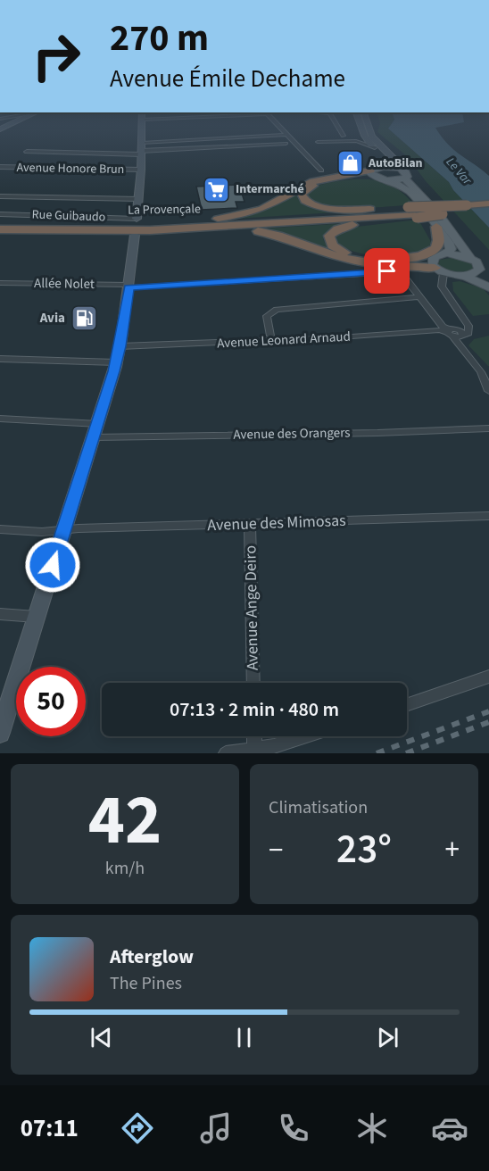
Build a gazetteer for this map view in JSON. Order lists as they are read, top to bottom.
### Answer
{
  "streets": {
    "highway": ["La Provençale"],
    "street": [
      "Avenue Honore Brun",
      "Rue Guibaudo",
      "Allée Nolet",
      "Avenue Leonard Arnaud",
      "Avenue des Orangers",
      "Avenue des Mimosas",
      "Avenue Ange Deiro"
    ]
  },
  "crossings": [
    ["La Provençale", "Rue Guibaudo"],
    ["Allée Nolet", "Avenue Leonard Arnaud"],
    ["Avenue des Mimosas", "Avenue Ange Deiro"]
  ],
  "water": ["Le Var"],
  "places": {
    "shop": ["AutoBilan"],
    "supermarket": ["Intermarché"],
    "fuel station": ["Avia"]
  },
  "page": {
    "turn": ["270 m", "Avenue Émile Dechame"],
    "limit": "50",
    "trip": "07:13 · 2 min · 480 m",
    "tile": [
      ["42", "km/h"],
      "Climatisation"
    ],
    "heat": ["−", "23°", "+"],
    "song": ["Afterglow", "The Pines"],
    "tabs": "07:11"
  }
}
